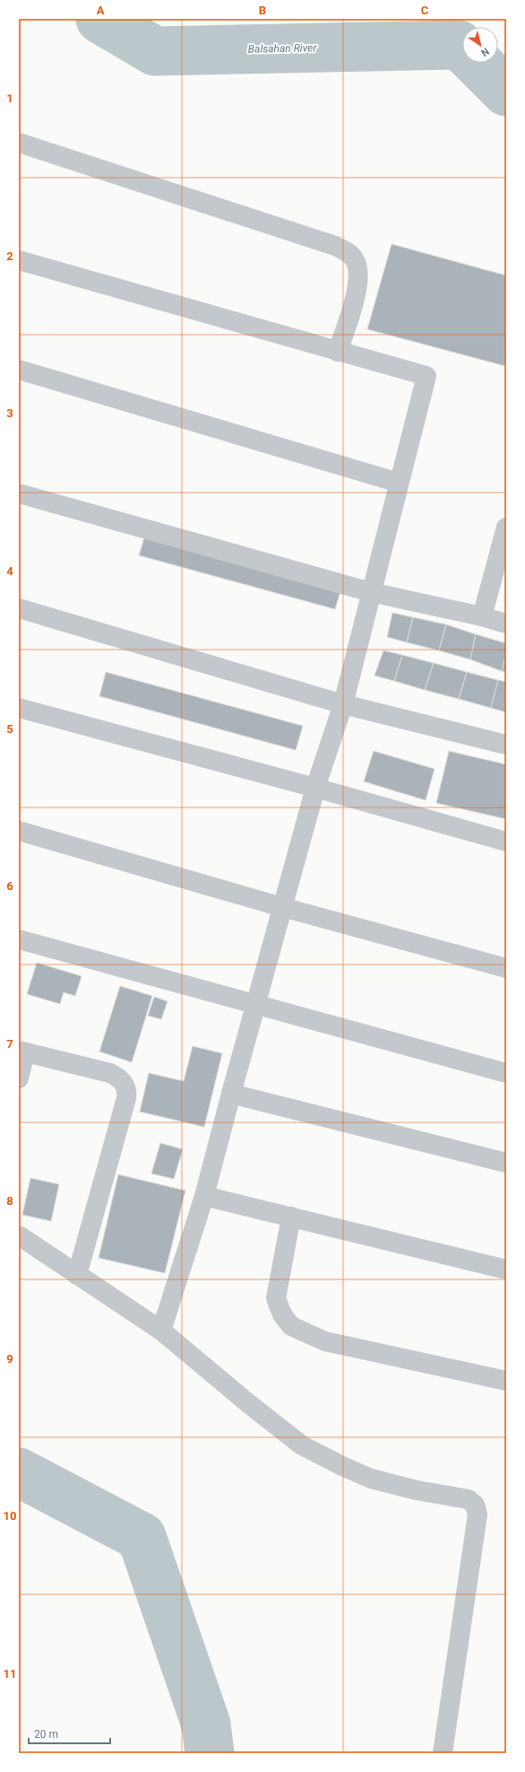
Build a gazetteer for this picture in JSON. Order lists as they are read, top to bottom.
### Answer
{
  "water": ["Balsahan River"],
  "scale_bar": "20 m",
  "north": "bottom right",
  "grid": {
    "columns": ["A", "B", "C"],
    "rows": [
      "1",
      "2",
      "3",
      "4",
      "5",
      "6",
      "7",
      "8",
      "9",
      "10",
      "11"
    ]
  }
}
